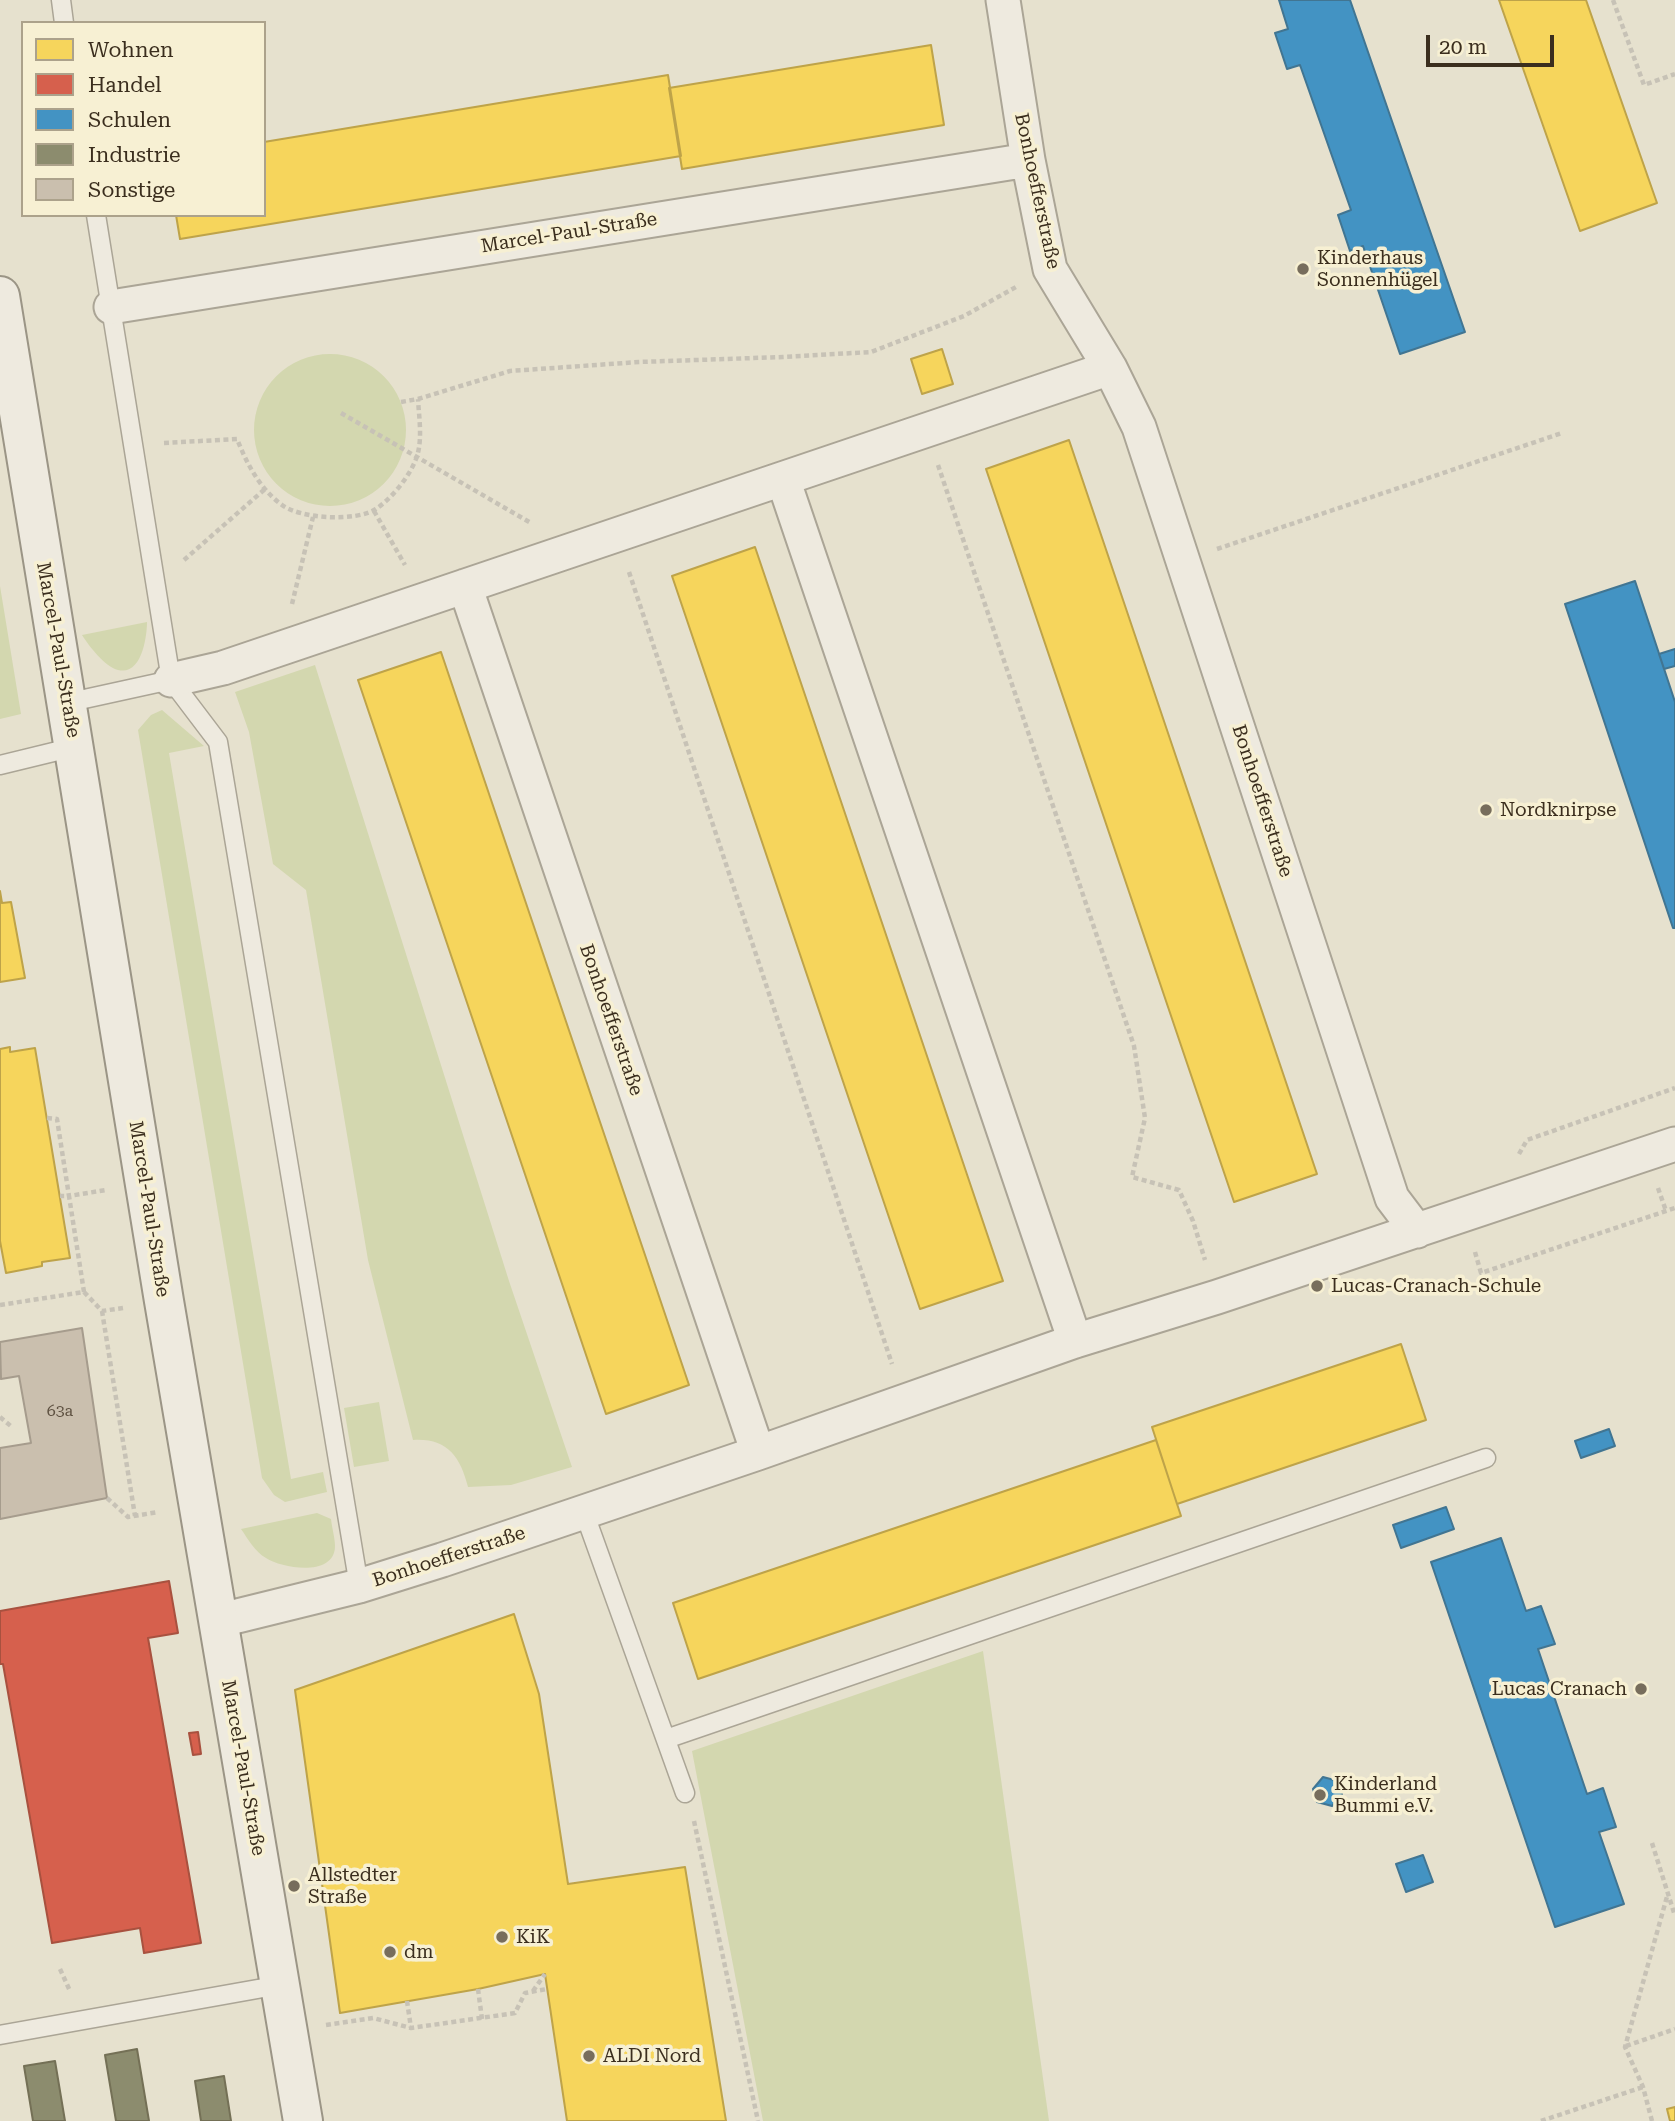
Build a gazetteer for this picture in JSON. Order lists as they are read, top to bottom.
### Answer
{
  "streets": {
    "street": ["Bonhoefferstraße", "Marcel-Paul-Straße"]
  },
  "crossings": [
    ["Bonhoefferstraße", "Marcel-Paul-Straße"]
  ],
  "places": [
    "Kinderhaus Sonnenhügel",
    "Nordknirpse",
    "Lucas-Cranach-Schule",
    "Lucas Cranach",
    "Kinderland Bummi e.V.",
    "Allstedter Straße",
    "KiK",
    "dm",
    "ALDI Nord"
  ],
  "house_numbers": ["63a"],
  "legend": [
    "Wohnen",
    "Handel",
    "Schulen",
    "Industrie",
    "Sonstige"
  ],
  "scale_bar": "20 m"
}
